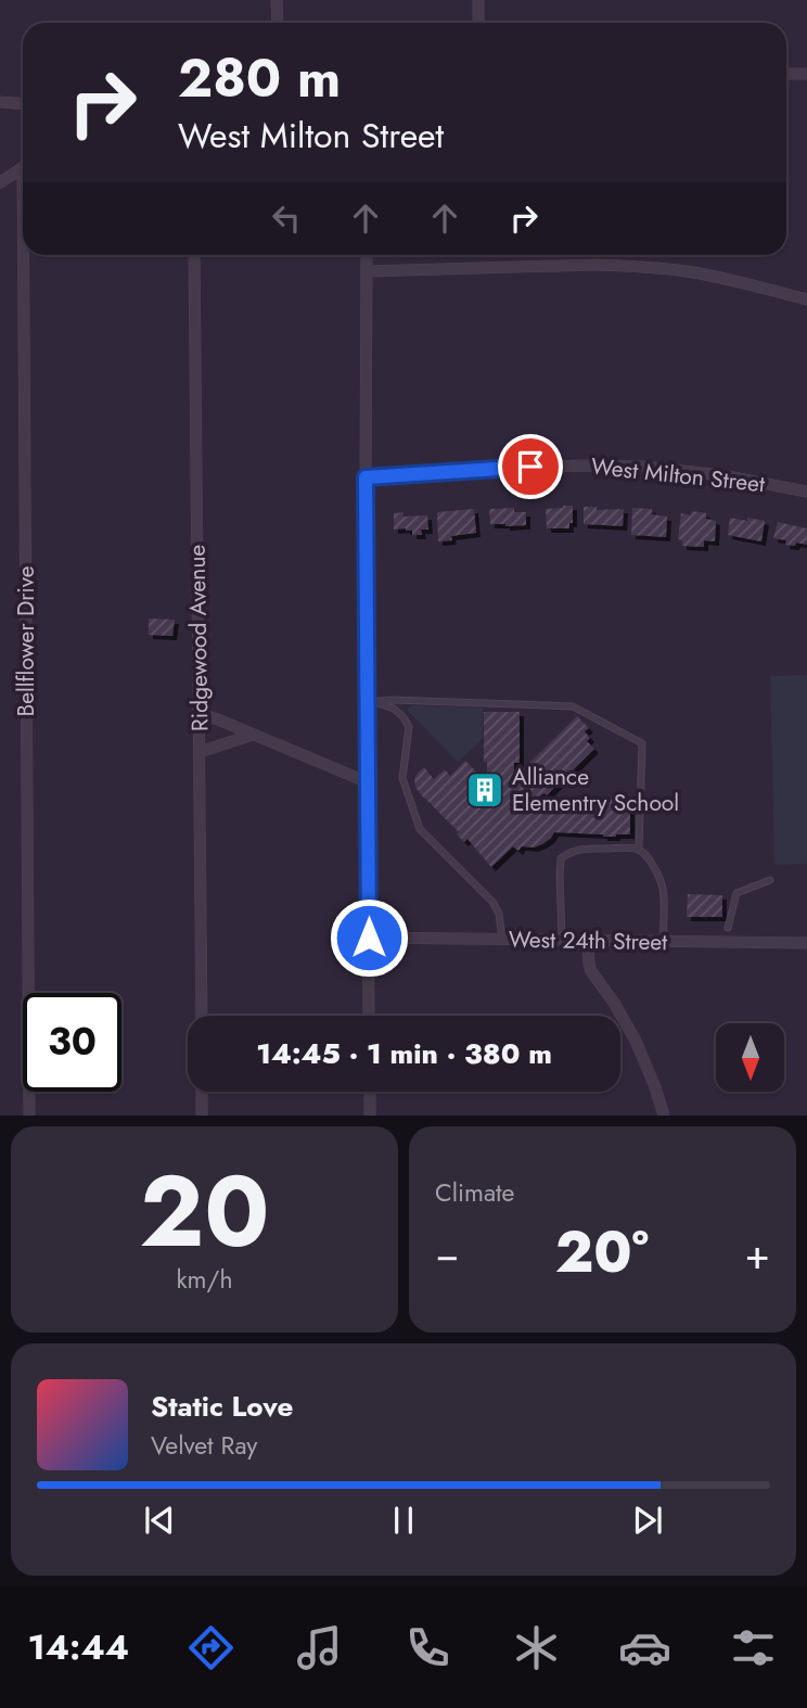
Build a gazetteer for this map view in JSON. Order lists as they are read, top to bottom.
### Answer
{
  "streets": {
    "street": [
      "West Milton Street",
      "Ridgewood Avenue",
      "Bellflower Drive",
      "West 24th Street"
    ]
  },
  "places": {
    "building": ["Alliance Elementry School"]
  },
  "north": "bottom",
  "page": {
    "turn": ["280 m", "West Milton Street"],
    "limit": "30",
    "trip": "14:45 · 1 min · 380 m",
    "tile": [
      ["20", "km/h"],
      "Climate"
    ],
    "heat": ["−", "20°", "+"],
    "song": ["Static Love", "Velvet Ray"],
    "tabs": "14:44"
  }
}
